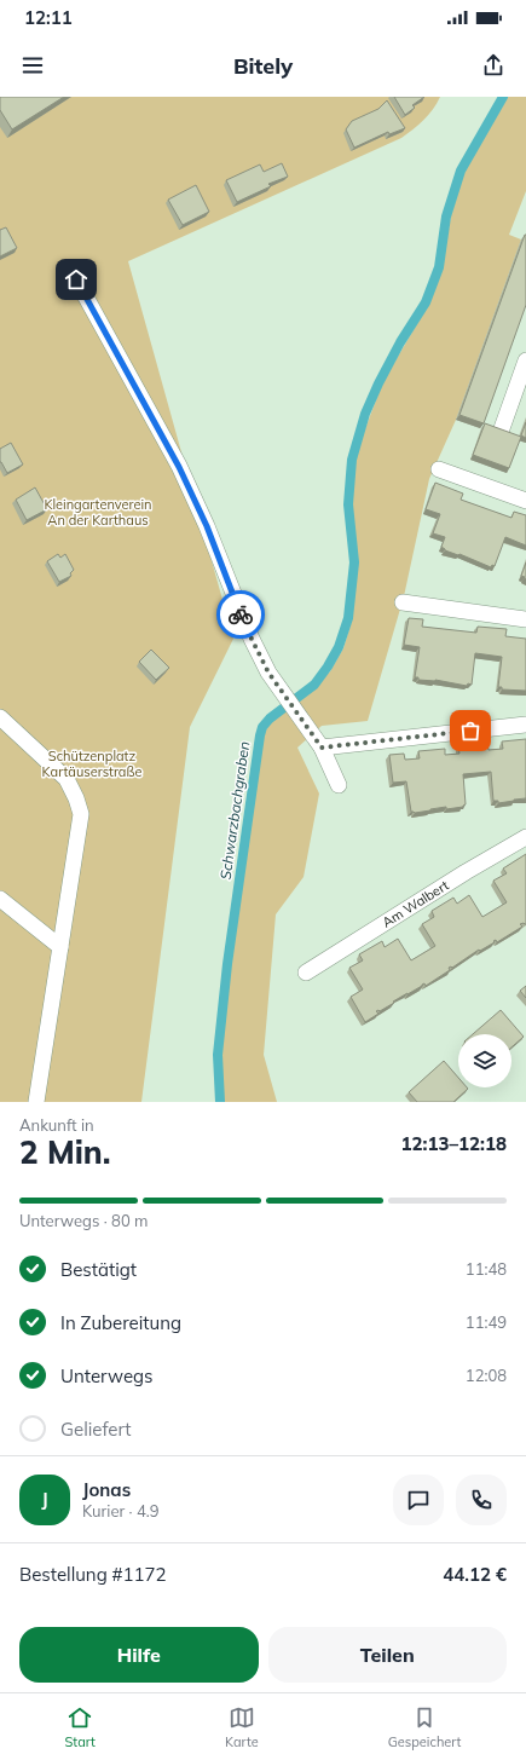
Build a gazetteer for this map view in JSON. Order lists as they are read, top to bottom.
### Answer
{
  "streets": {
    "lane": ["Am Walbert"]
  },
  "water": ["Schwarzbachgraben"],
  "parks": ["Kleingartenverein An der Karthaus", "Schützenplatz Kartäuserstraße"],
  "page": {
    "status": "12:11",
    "header": "Bitely",
    "heading": ["2 Min.", "Ankunft in", "12:13–12:18"],
    "panel": [
      "Jonas",
      "Kurier · 4.9",
      "Bestellung #1172",
      "44.12 €"
    ],
    "bar": "Unterwegs · 80 m",
    "list": [
      ["Bestätigt", "11:48"],
      ["In Zubereitung", "11:49"],
      ["Unterwegs", "12:08"],
      "Geliefert"
    ],
    "round": "J",
    "buttons": ["Hilfe", "Teilen"],
    "tabs": ["Start", "Karte", "Gespeichert"]
  }
}
